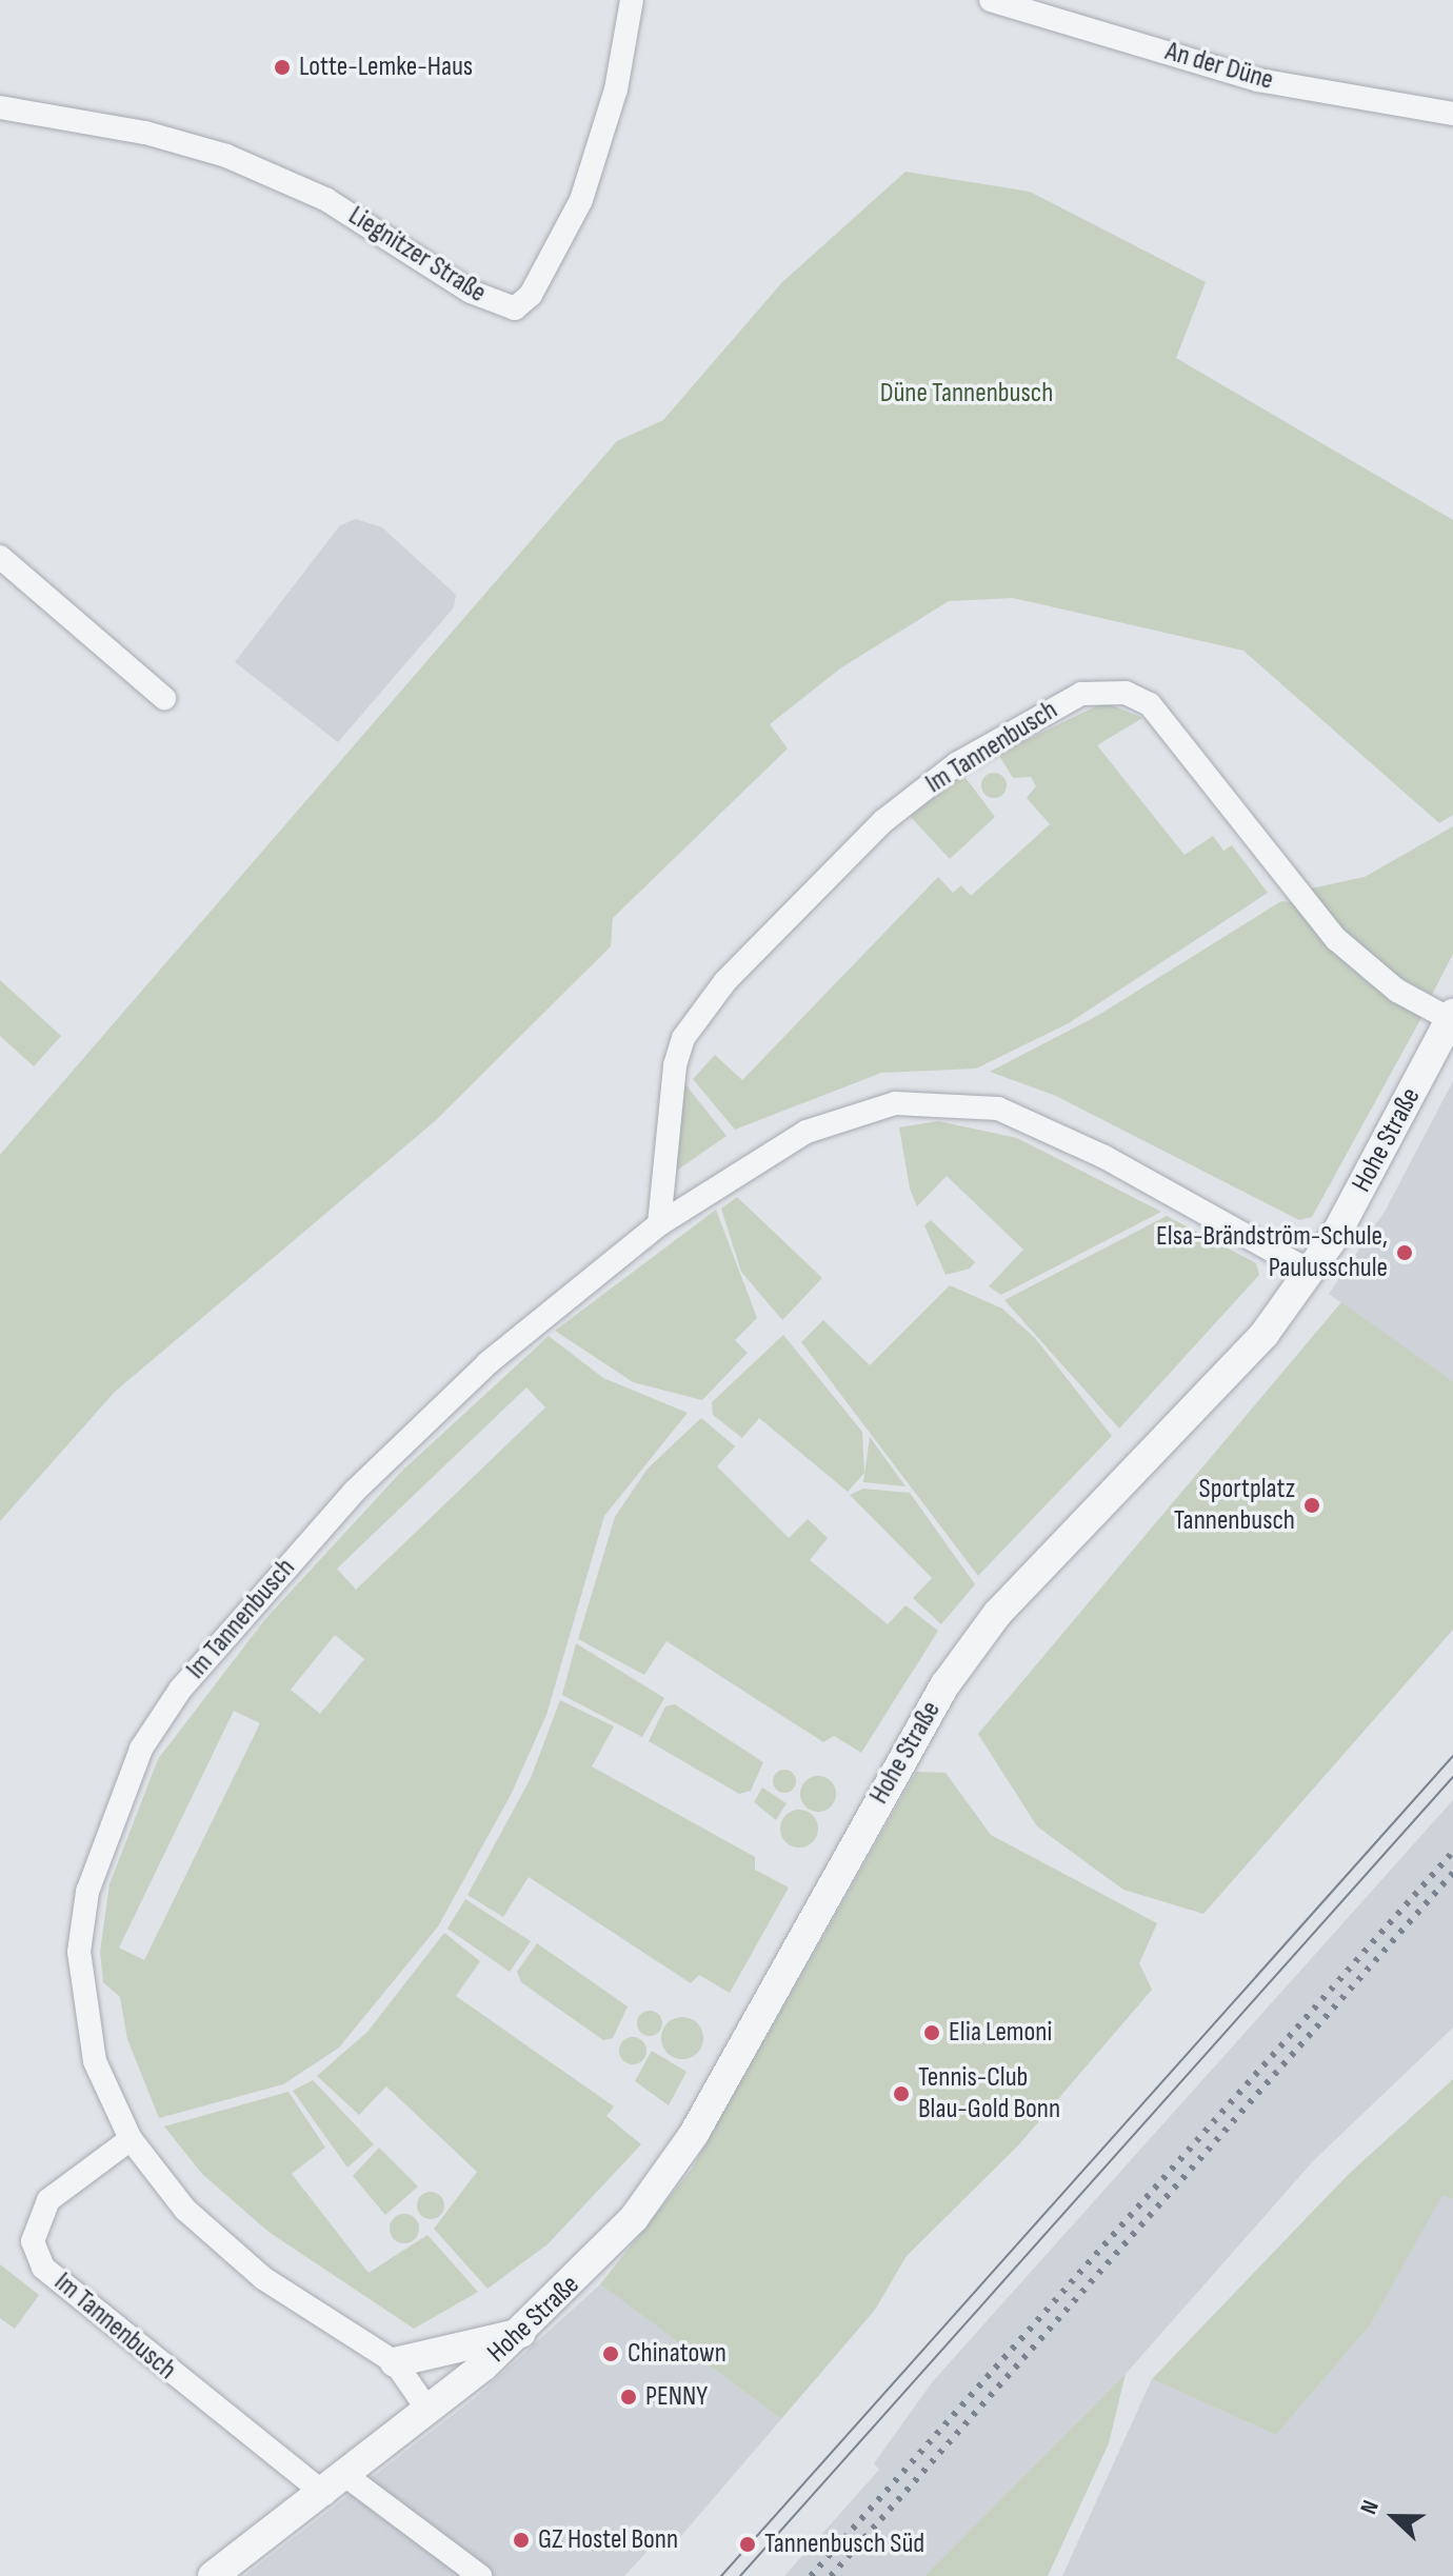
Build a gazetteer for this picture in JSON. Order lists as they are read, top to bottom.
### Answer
{
  "streets": {
    "street": [
      "An der Düne",
      "Liegnitzer Straße",
      "Im Tannenbusch",
      "Hohe Straße"
    ]
  },
  "crossings": [
    ["Im Tannenbusch", "Hohe Straße"]
  ],
  "parks": ["Düne Tannenbusch"],
  "places": [
    "Lotte-Lemke-Haus",
    "Elsa-Brändström-Schule, Paulusschule",
    "Sportplatz Tannenbusch",
    "Elia Lemoni",
    "Tennis-Club Blau-Gold Bonn",
    "Chinatown",
    "PENNY",
    "GZ Hostel Bonn",
    "Tannenbusch Süd"
  ],
  "north": "left"
}
